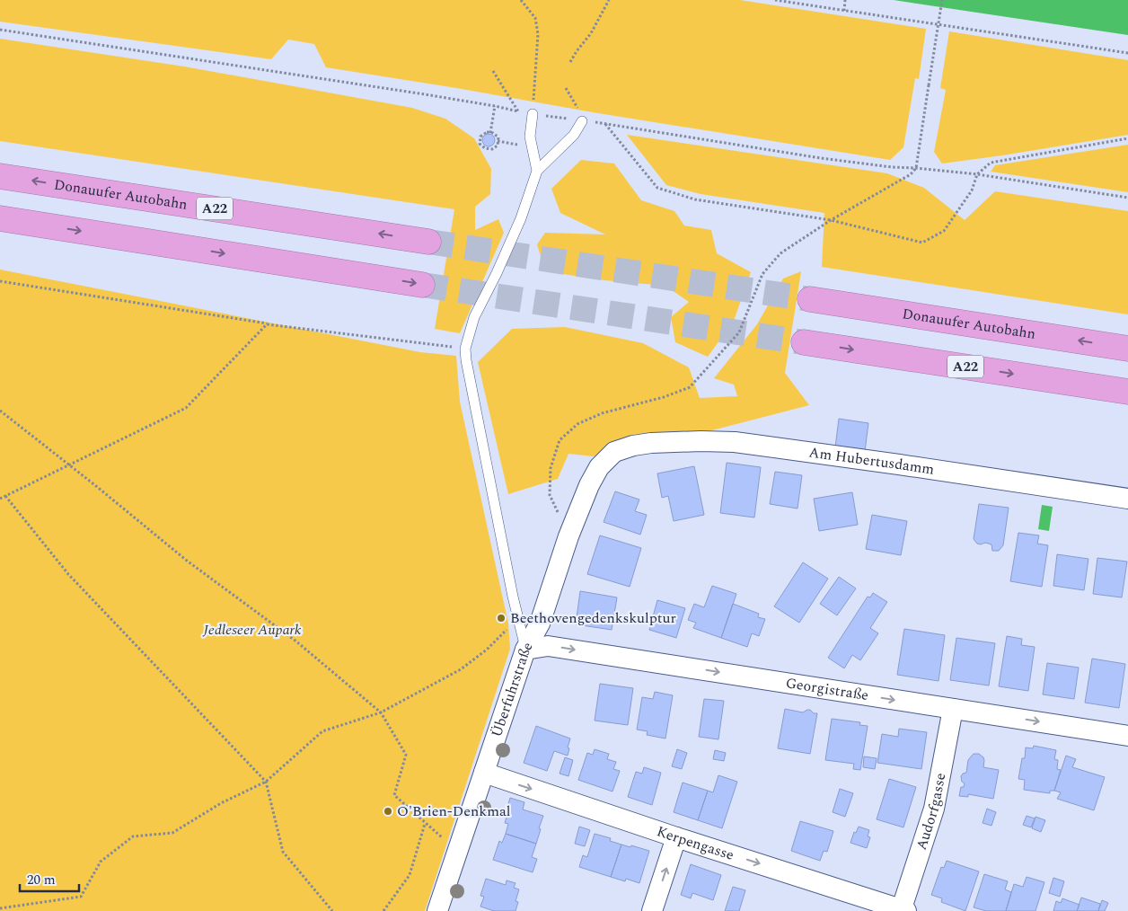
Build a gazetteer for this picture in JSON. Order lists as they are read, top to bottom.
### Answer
{
  "streets": {
    "highway": ["Donauufer Autobahn", "A22"],
    "street": [
      "Am Hubertusdamm",
      "Georgistraße",
      "Überfuhrstraße",
      "Audorfgasse",
      "Kerpengasse"
    ]
  },
  "crossings": [
    ["Am Hubertusdamm", "Überfuhrstraße"],
    ["Georgistraße", "Überfuhrstraße"],
    ["Georgistraße", "Audorfgasse"],
    ["Überfuhrstraße", "Kerpengasse"],
    ["Audorfgasse", "Kerpengasse"]
  ],
  "one_way": ["Georgistraße", "Kerpengasse"],
  "parks": ["Jedleseer Aupark"],
  "places": ["Beethovengedenkskulptur", "O'Brien-Denkmal"],
  "scale_bar": "20 m"
}
